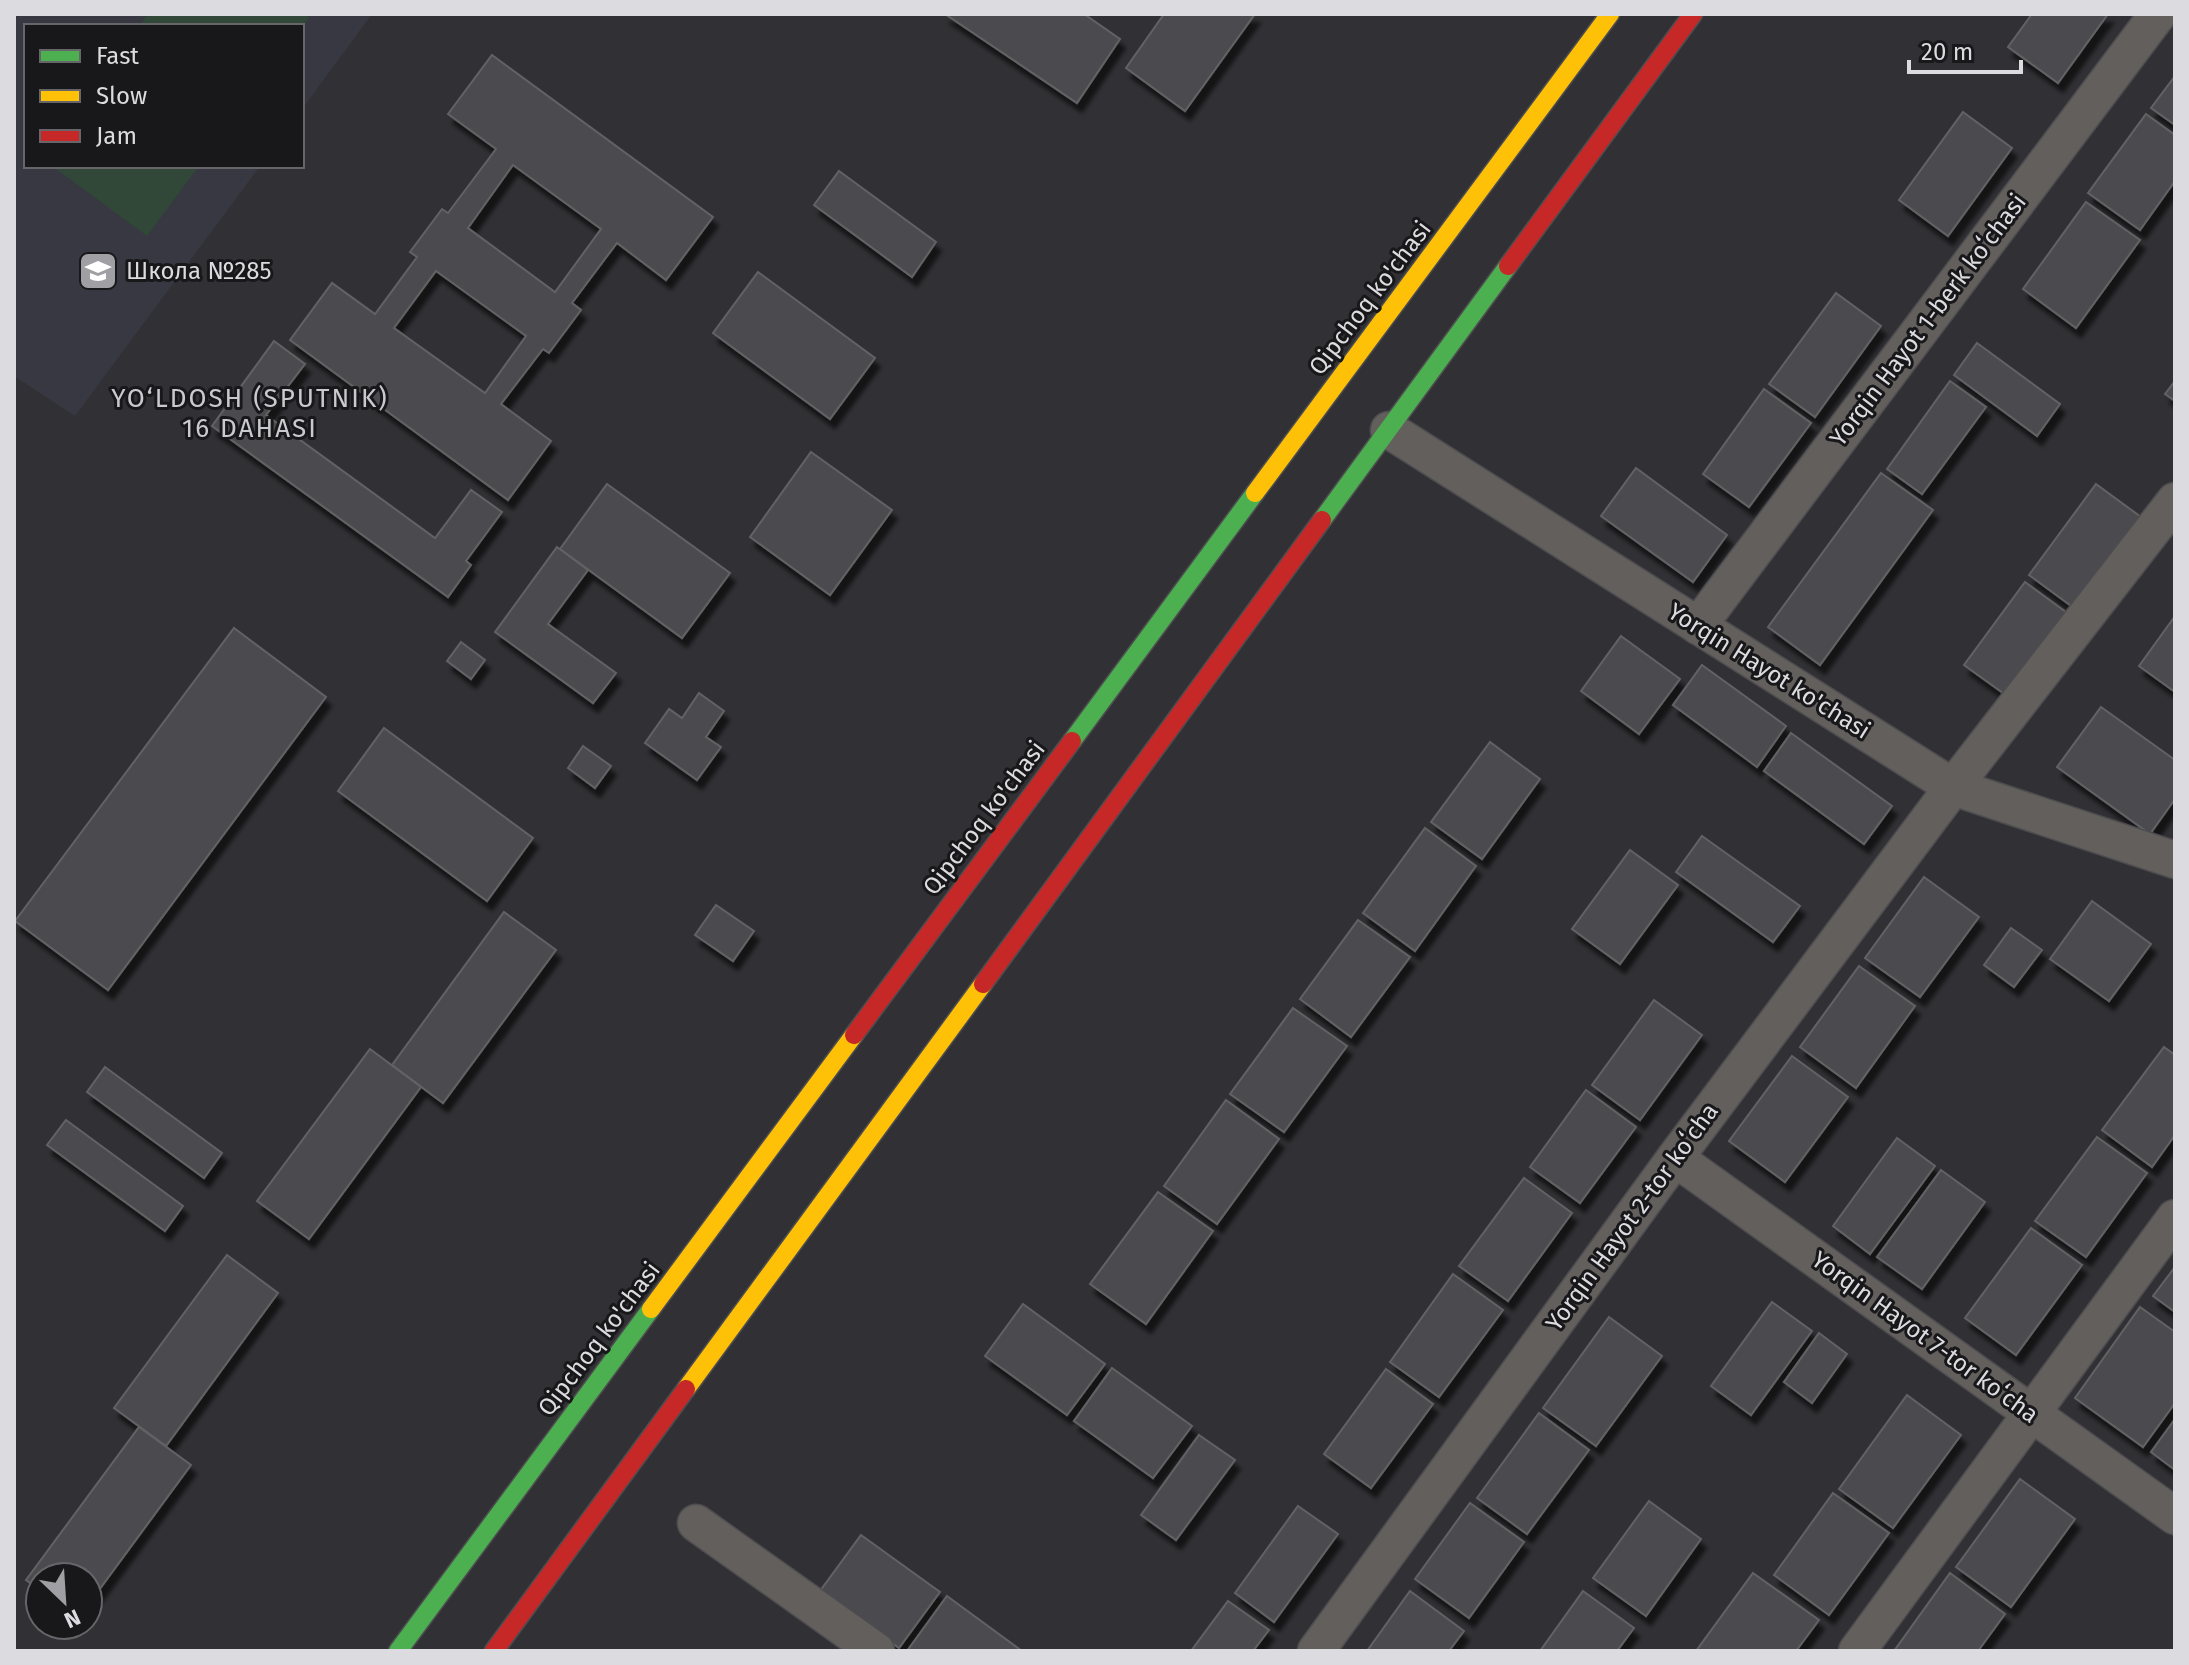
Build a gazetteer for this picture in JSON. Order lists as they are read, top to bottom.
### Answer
{
  "streets": {
    "main road": ["Qipchoq ko'chasi"],
    "street": [
      "Yorqin Hayot 1-berk koʻchasi",
      "Yorqin Hayot ko'chasi",
      "Yorqin Hayot 2-tor koʻcha",
      "Yorqin Hayot 7-tor koʻcha"
    ]
  },
  "crossings": [
    ["Yorqin Hayot 1-berk koʻchasi", "Yorqin Hayot ko'chasi"],
    ["Yorqin Hayot ko'chasi", "Yorqin Hayot 2-tor koʻcha"],
    ["Yorqin Hayot 2-tor koʻcha", "Yorqin Hayot 7-tor koʻcha"]
  ],
  "districts": ["YO‘LDOSH (SPUTNIK) 16 DAHASI"],
  "places": {
    "school or university": ["Школа №285"]
  },
  "legend": ["Fast", "Slow", "Jam"],
  "scale_bar": "20 m",
  "north": "bottom right"
}
